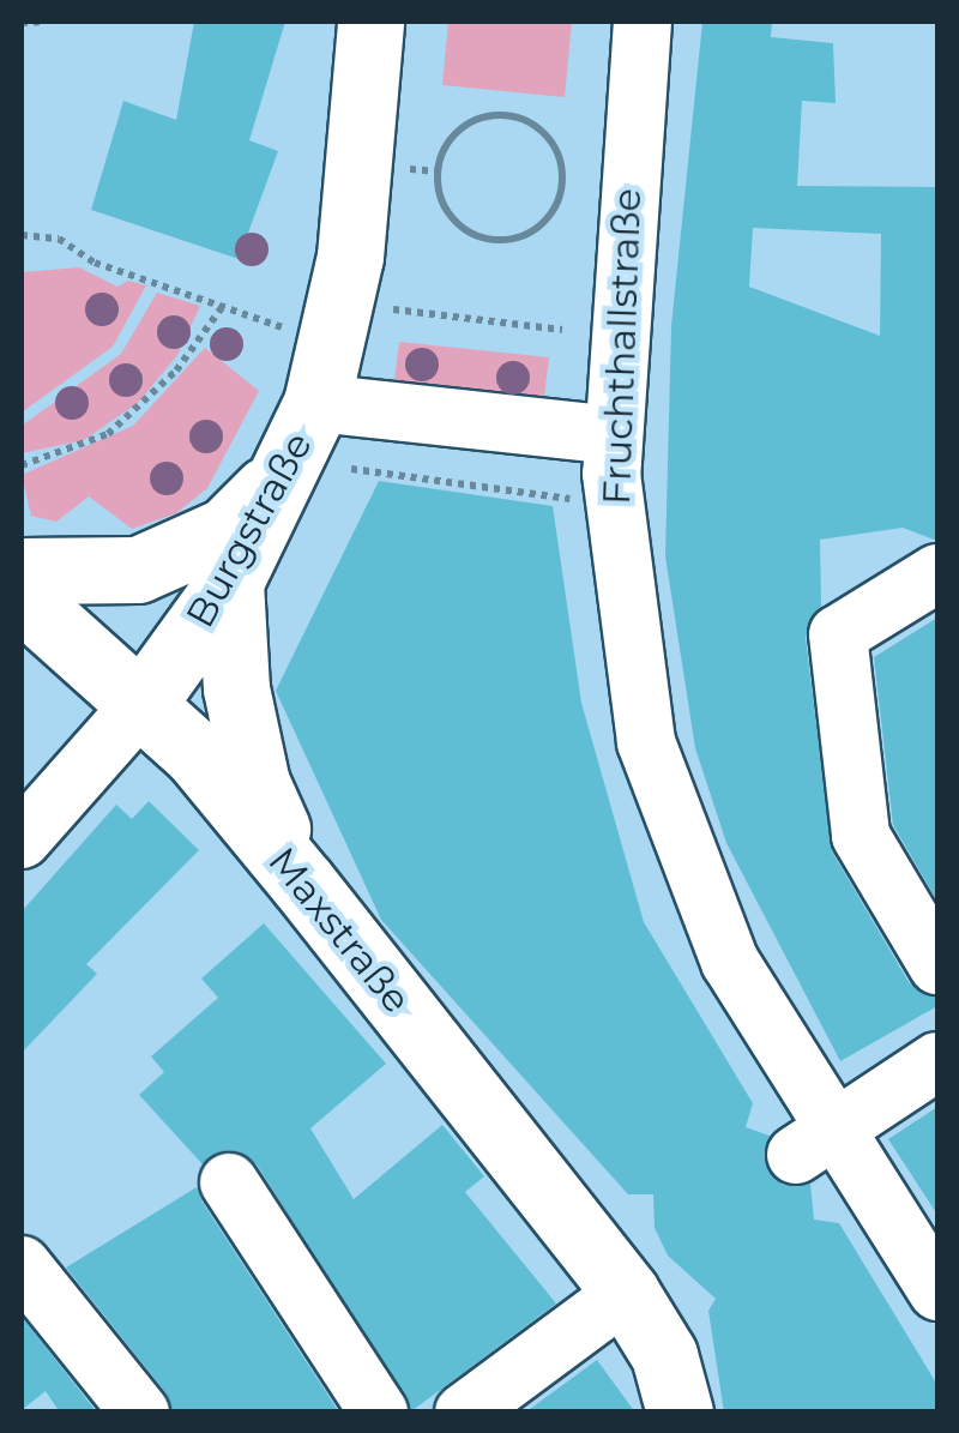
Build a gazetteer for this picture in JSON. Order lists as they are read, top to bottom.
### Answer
{
  "streets": {
    "main road": ["Burgstraße", "Maxstraße"],
    "street": ["Fruchthallstraße"]
  },
  "crossings": [
    ["Burgstraße", "Maxstraße"]
  ]
}
